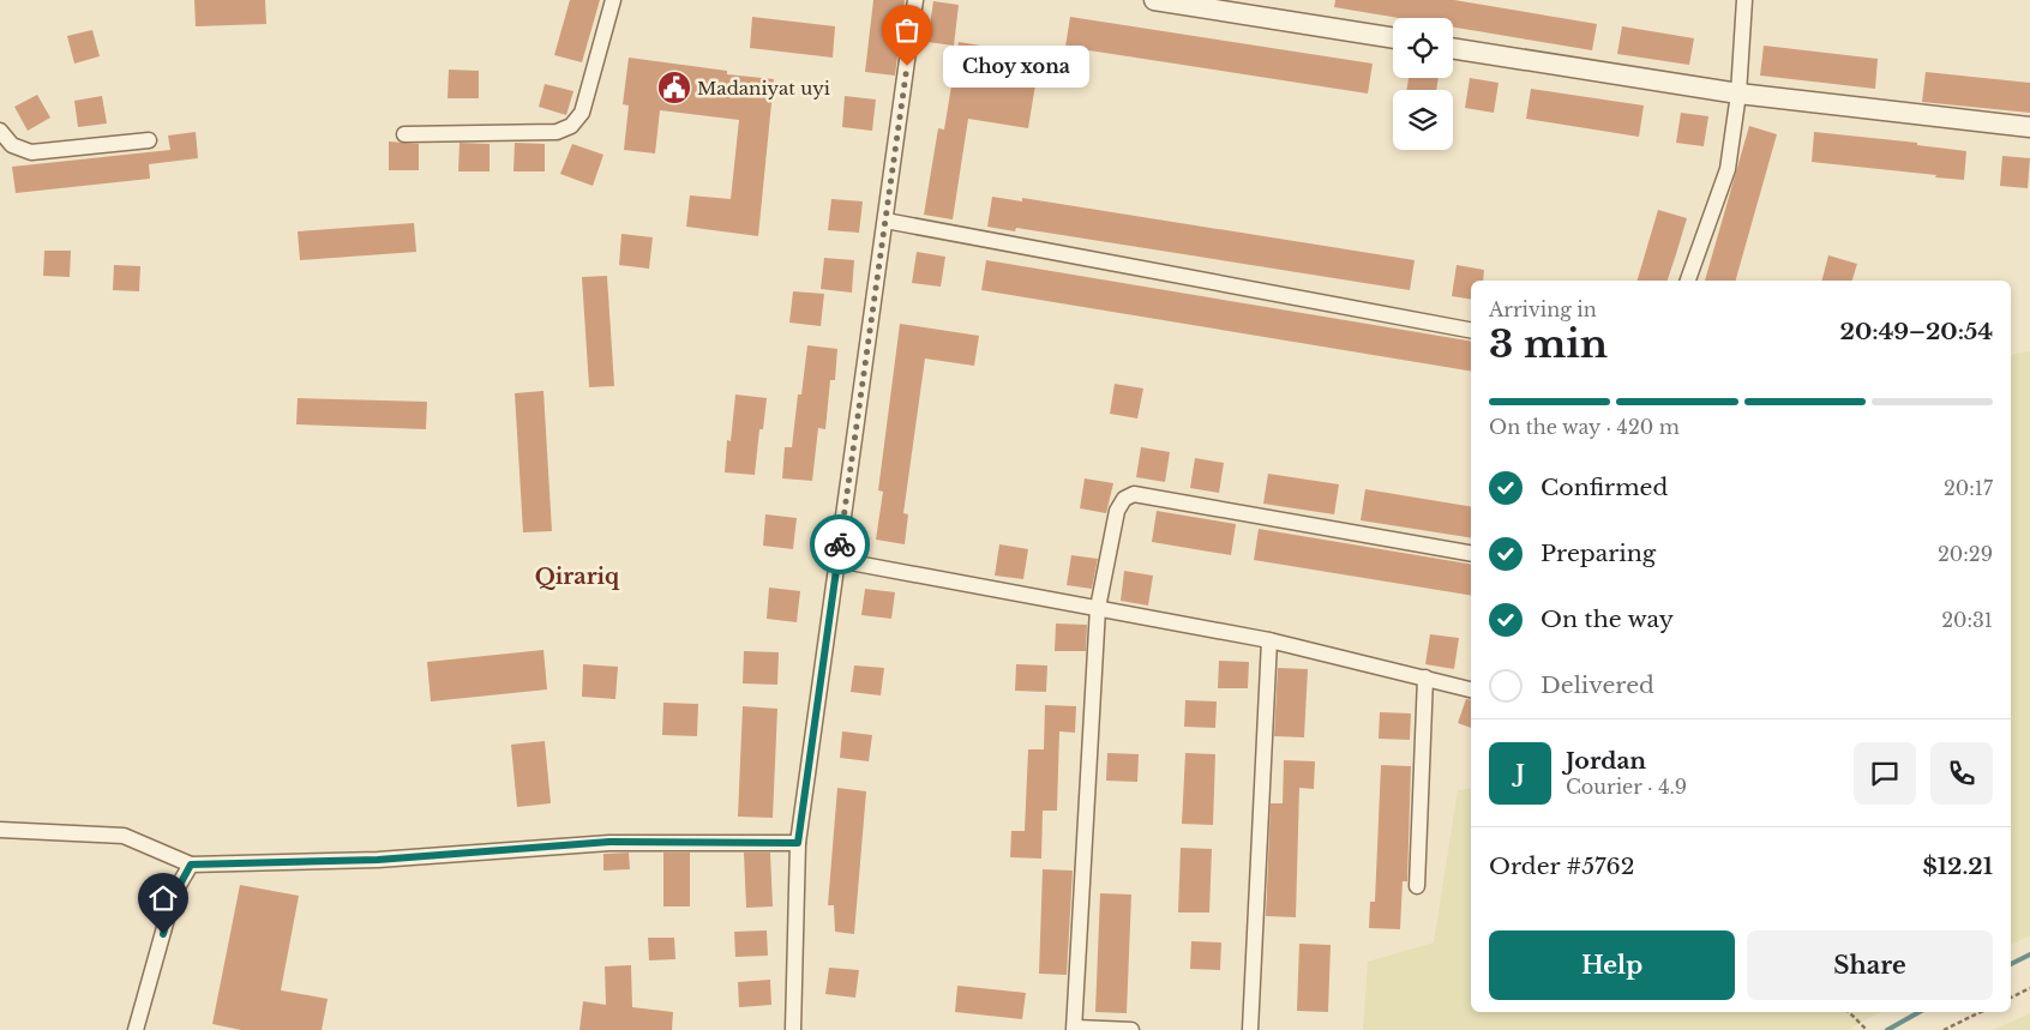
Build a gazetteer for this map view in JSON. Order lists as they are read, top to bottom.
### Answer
{
  "districts": ["Qirariq"],
  "places": {
    "other": ["Choy xona"],
    "public building": ["Madaniyat uyi"]
  },
  "page": {
    "bubble": "Choy xona",
    "heading": ["3 min", "Arriving in", "20:49–20:54"],
    "panel": [
      "Jordan",
      "Courier · 4.9",
      "Order #5762",
      "$12.21"
    ],
    "bar": "On the way · 420 m",
    "list": [
      ["Confirmed", "20:17"],
      ["Preparing", "20:29"],
      ["On the way", "20:31"],
      "Delivered"
    ],
    "round": "J",
    "buttons": ["Help", "Share"]
  }
}
